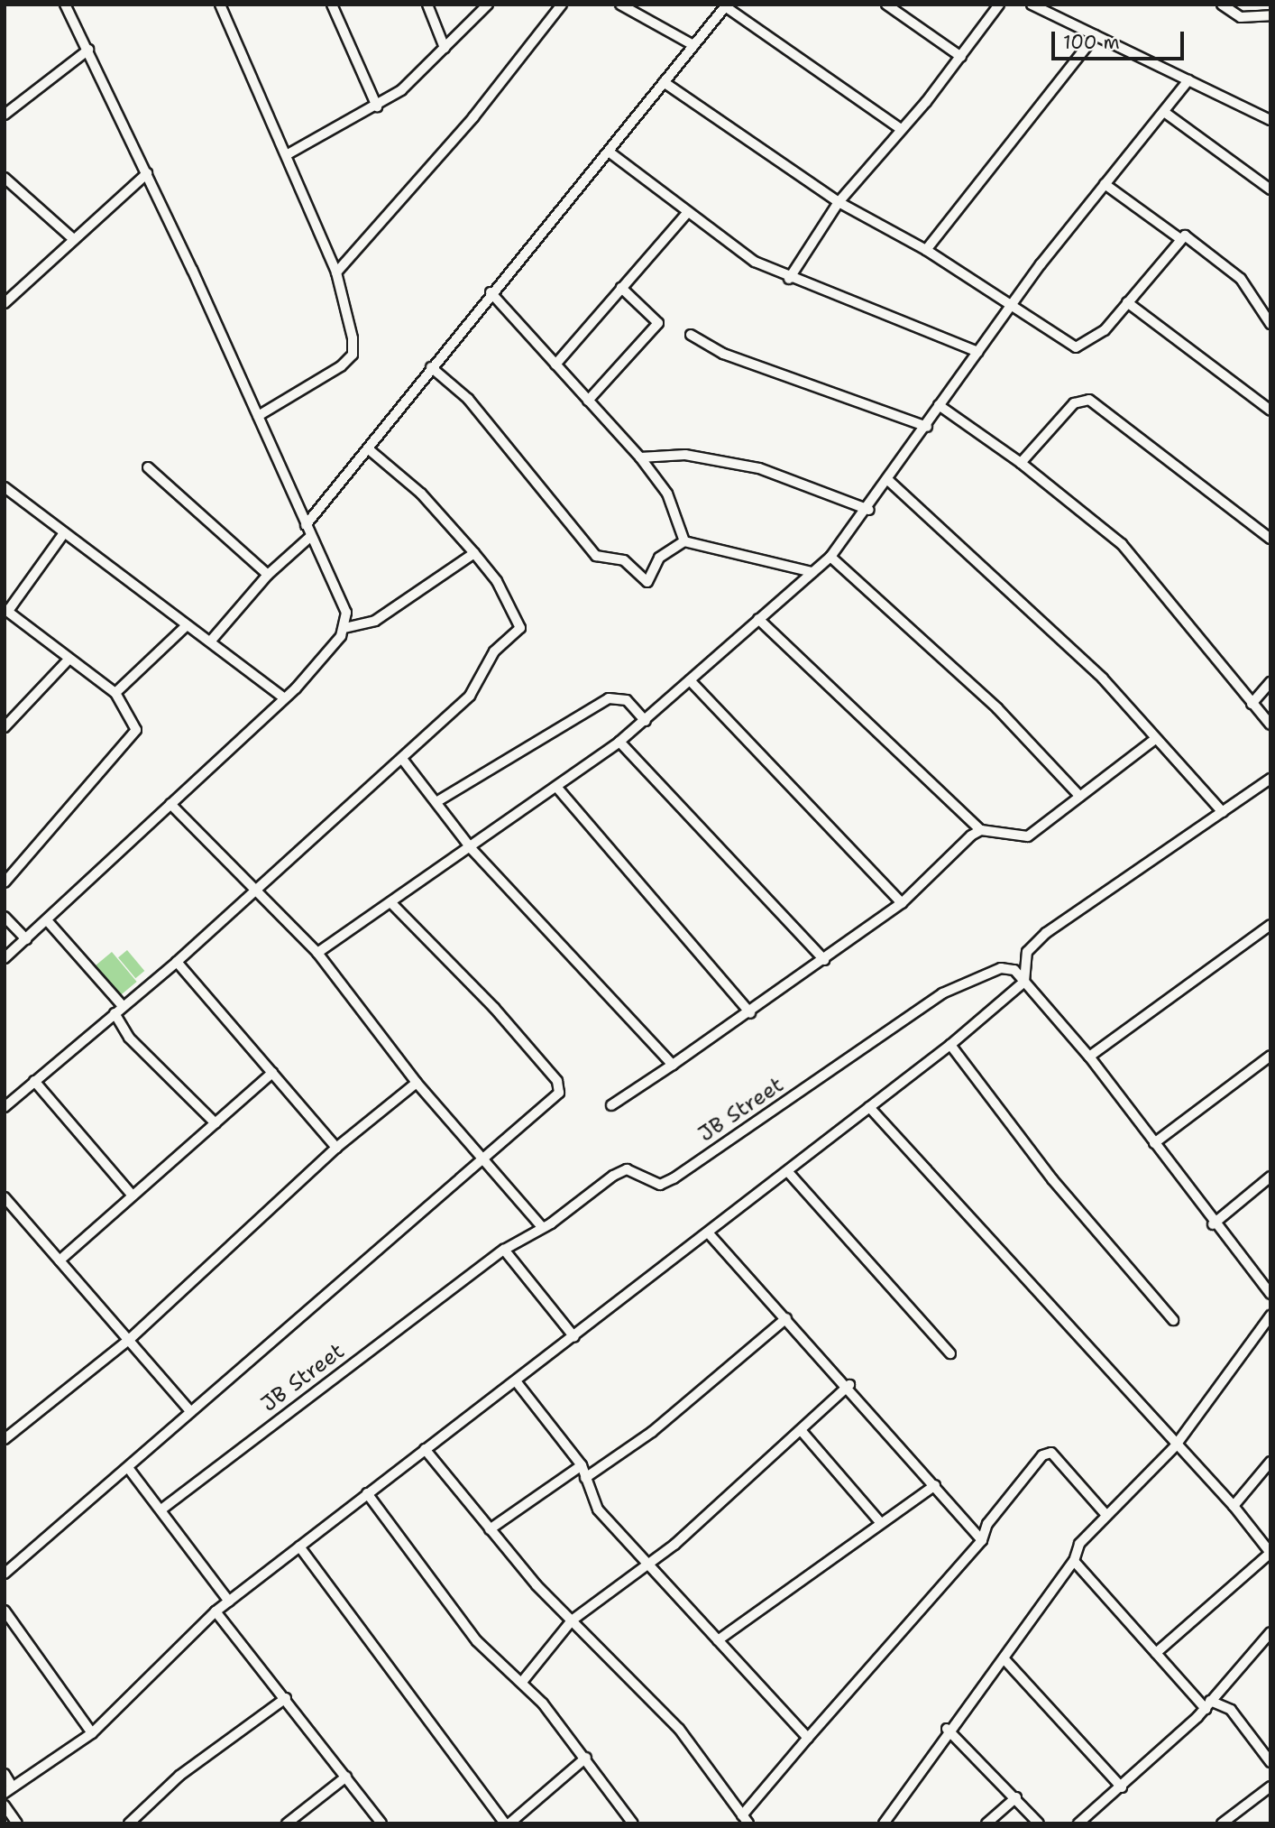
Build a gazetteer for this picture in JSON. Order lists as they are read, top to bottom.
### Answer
{
  "streets": {
    "street": ["JB Street"]
  },
  "scale_bar": "100 m"
}
